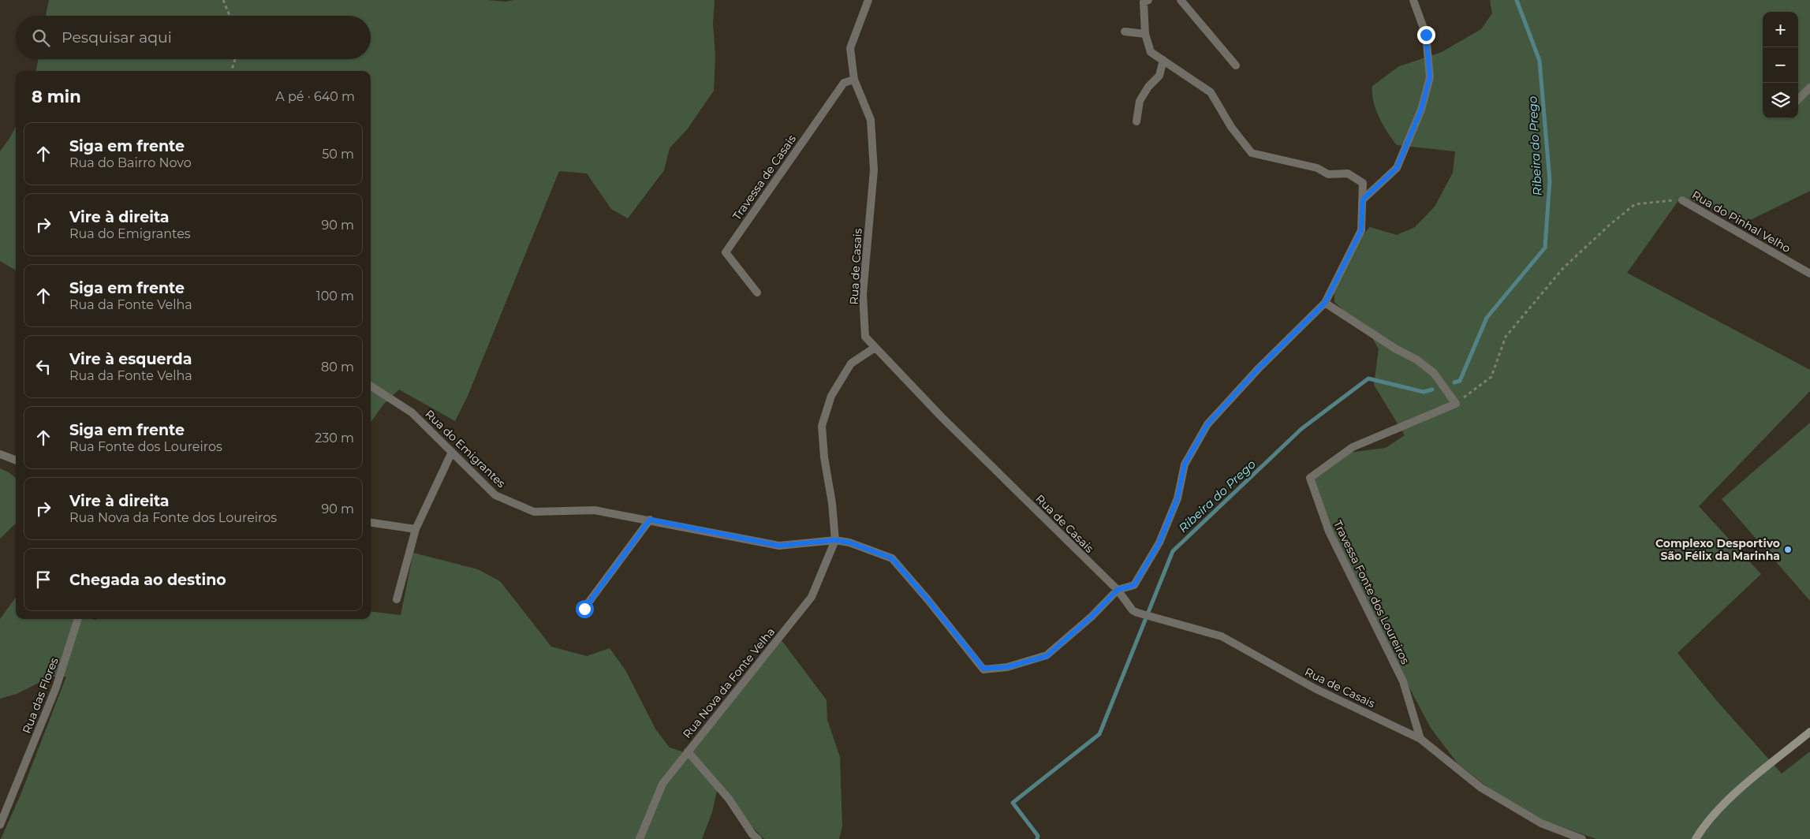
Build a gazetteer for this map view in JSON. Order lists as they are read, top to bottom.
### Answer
{
  "streets": {
    "street": [
      "Travessa de Casais",
      "Rua do Pinhal Velho",
      "Rua de Casais",
      "Rua do Emigrantes",
      "Travessa Fonte dos Loureiros",
      "Rua Nova da Fonte Velha",
      "Rua das Flores"
    ]
  },
  "crossings": [
    ["Travessa de Casais", "Rua de Casais"],
    ["Rua de Casais", "Rua do Emigrantes"],
    ["Rua de Casais", "Travessa Fonte dos Loureiros"],
    ["Rua do Emigrantes", "Rua Nova da Fonte Velha"]
  ],
  "water": ["Ribeira do Prego"],
  "places": ["Complexo Desportivo São Félix da Marinha"],
  "page": {
    "map_buttons": ["+", "−"],
    "search": "Pesquisar aqui",
    "heading": ["8 min", "A pé · 640 m"],
    "list": [
      ["Siga em frente", "Rua do Bairro Novo", "50 m"],
      ["Vire à direita", "Rua do Emigrantes", "90 m"],
      ["Siga em frente", "Rua da Fonte Velha", "100 m"],
      ["Vire à esquerda", "Rua da Fonte Velha", "80 m"],
      ["Siga em frente", "Rua Fonte dos Loureiros", "230 m"],
      ["Vire à direita", "Rua Nova da Fonte dos Loureiros", "90 m"],
      "Chegada ao destino"
    ]
  }
}
